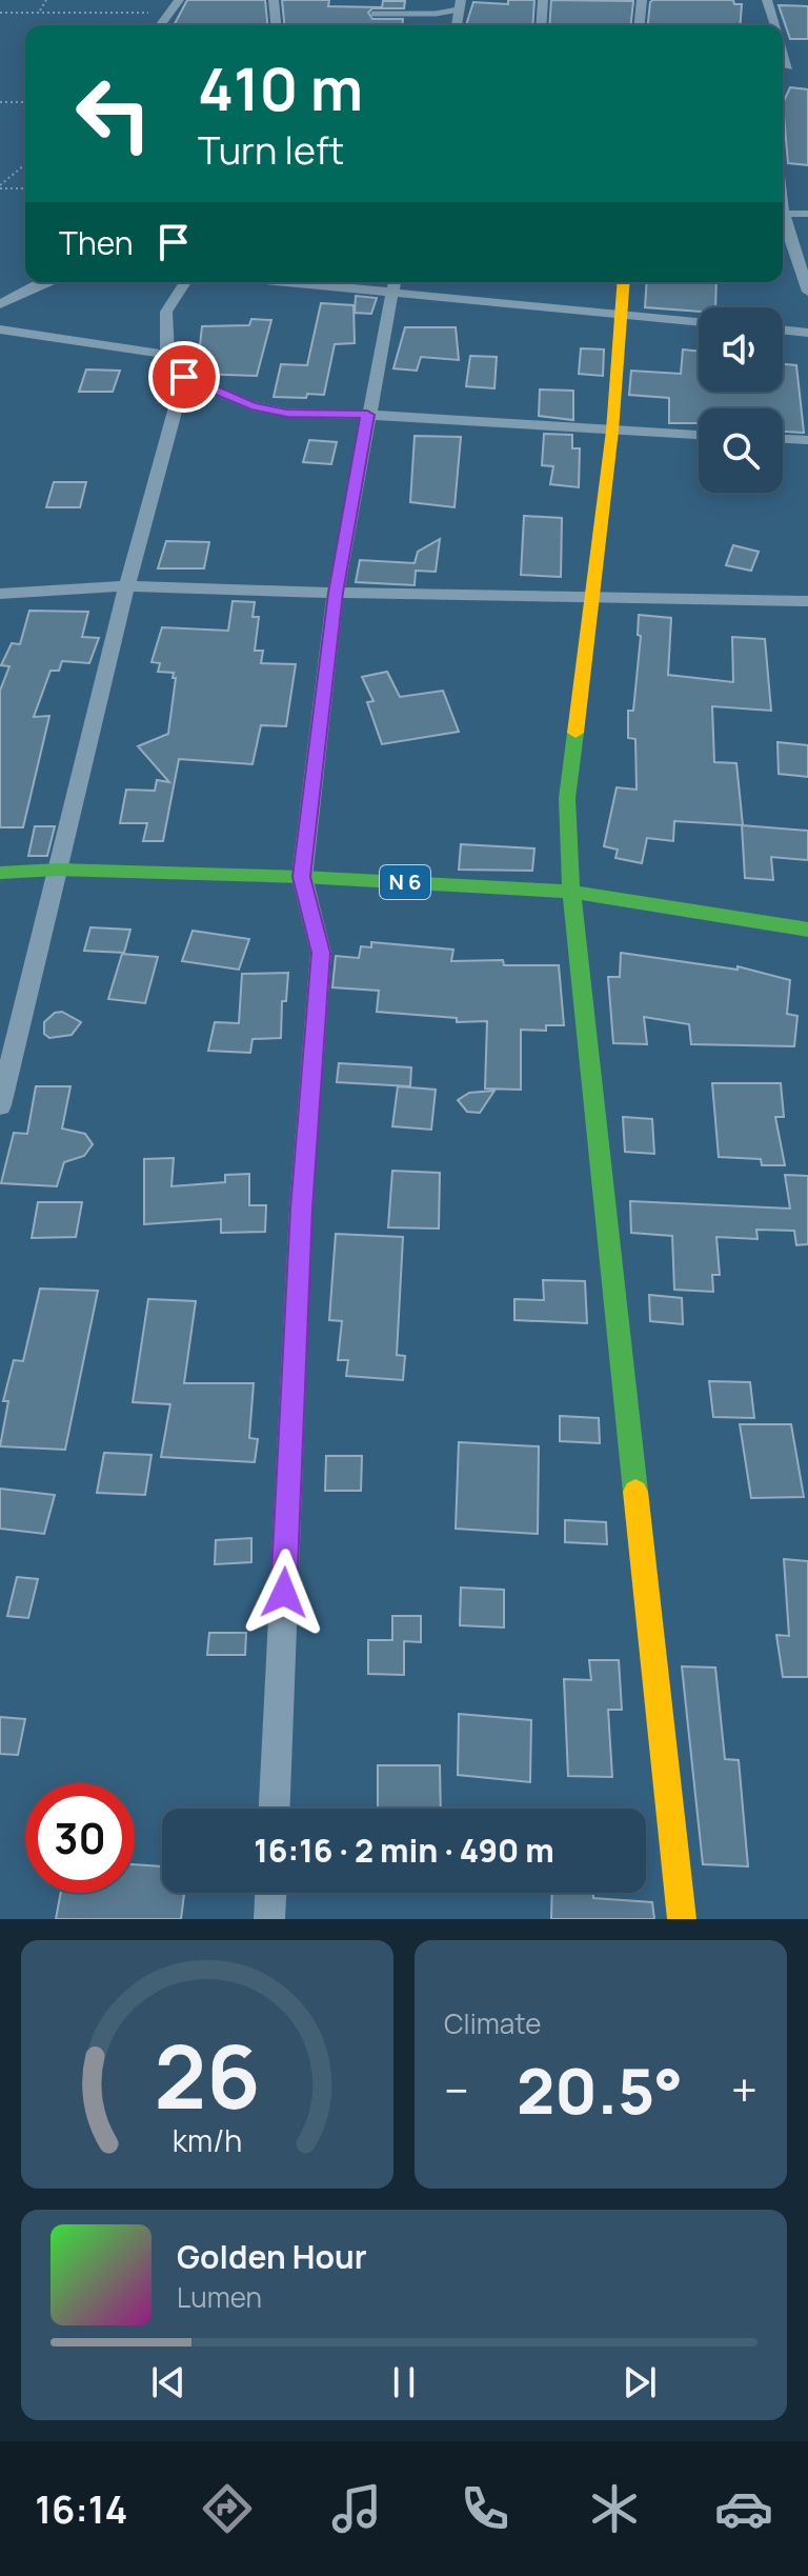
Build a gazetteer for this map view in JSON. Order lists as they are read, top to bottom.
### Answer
{
  "streets": {
    "street": ["N 6"]
  },
  "page": {
    "turn": ["410 m", "Turn left"],
    "then": "Then",
    "limit": "30",
    "trip": "16:16 · 2 min · 490 m",
    "tile": "Climate",
    "heat": ["−", "20.5°", "+"],
    "song": ["Golden Hour", "Lumen"],
    "tabs": "16:14",
    "gauge": ["26", "km/h"]
  }
}
